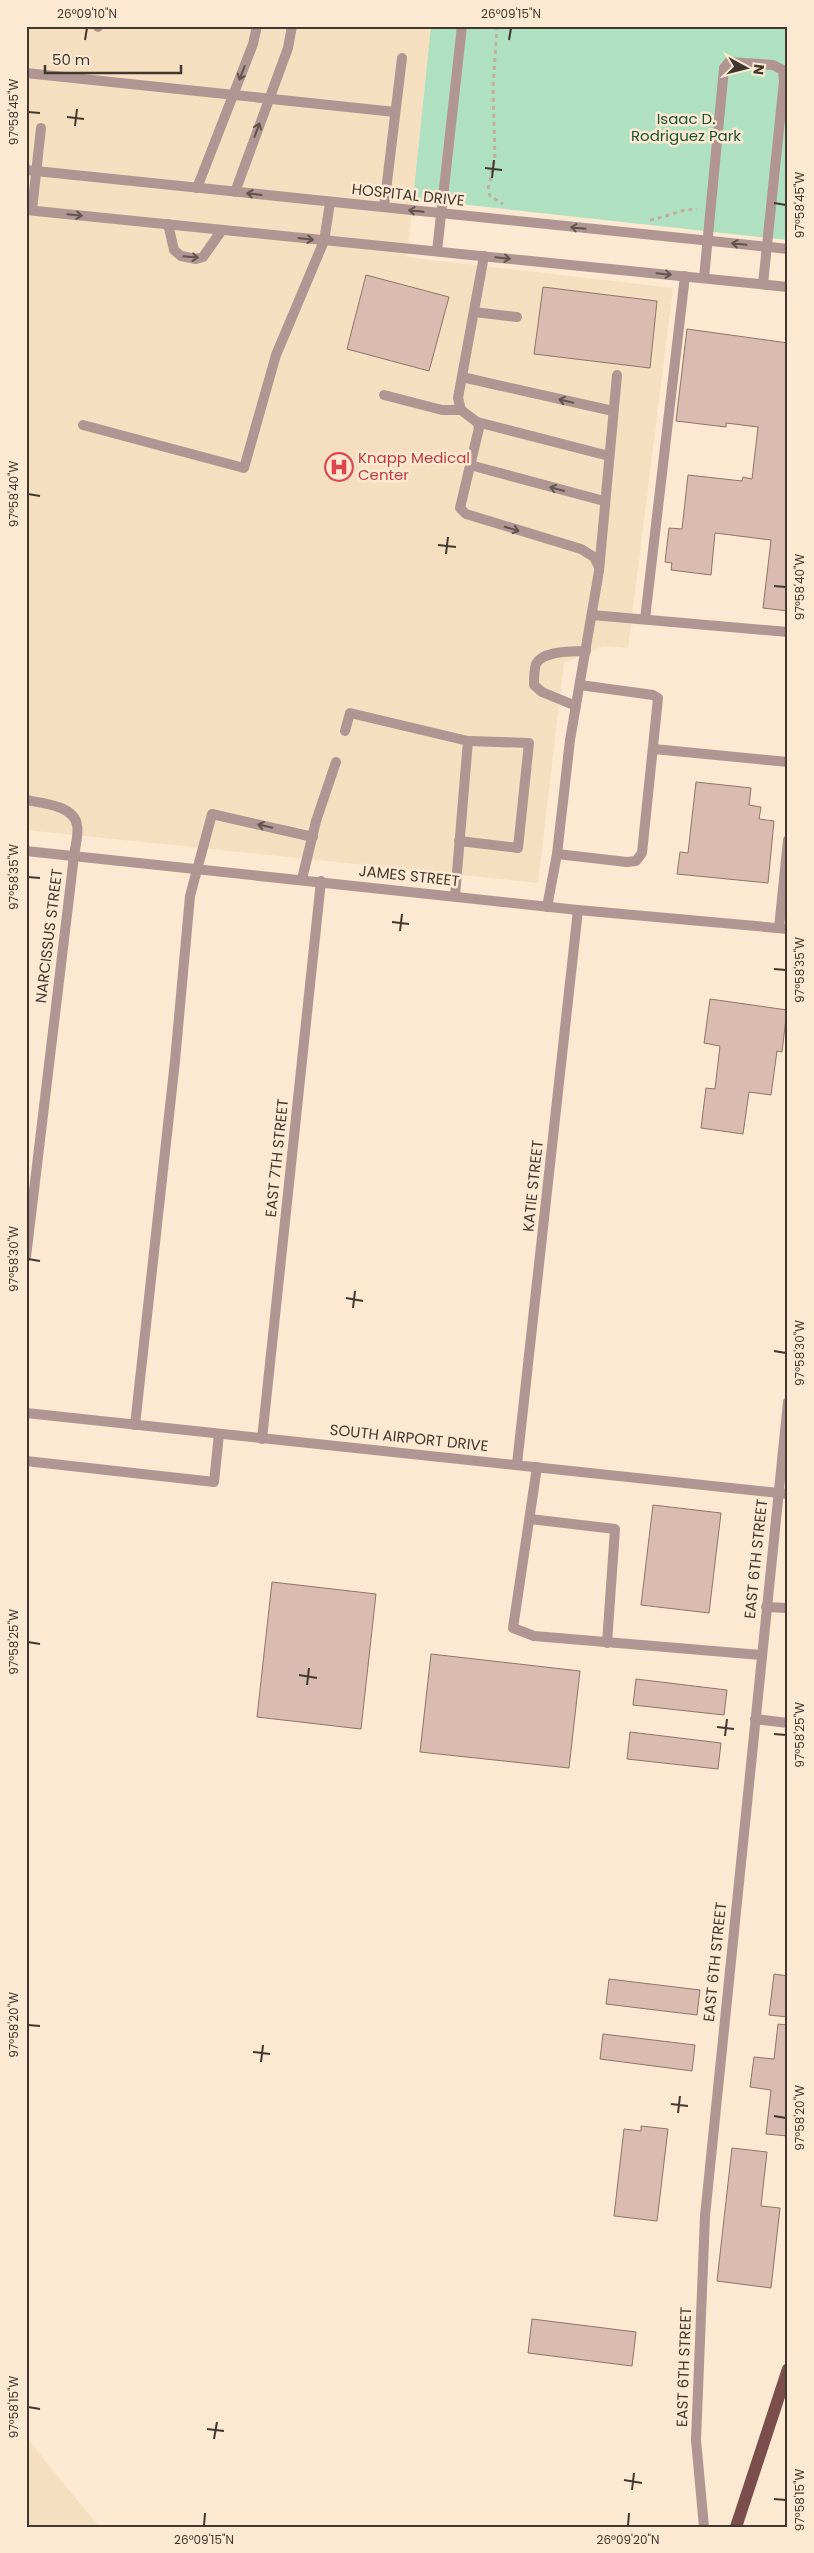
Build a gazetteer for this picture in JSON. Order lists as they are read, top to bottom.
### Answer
{
  "streets": {
    "street": [
      "HOSPITAL DRIVE",
      "JAMES STREET",
      "NARCISSUS STREET",
      "EAST 7TH STREET",
      "KATIE STREET",
      "SOUTH AIRPORT DRIVE",
      "EAST 6TH STREET"
    ]
  },
  "crossings": [
    ["JAMES STREET", "NARCISSUS STREET"],
    ["JAMES STREET", "EAST 7TH STREET"],
    ["JAMES STREET", "KATIE STREET"],
    ["EAST 7TH STREET", "SOUTH AIRPORT DRIVE"],
    ["KATIE STREET", "SOUTH AIRPORT DRIVE"],
    ["SOUTH AIRPORT DRIVE", "EAST 6TH STREET"]
  ],
  "parks": ["Isaac D. Rodriguez Park"],
  "places": {
    "hospital": ["Knapp Medical Center"]
  },
  "scale_bar": "50 m",
  "north": "right",
  "coordinates": [
    "26°09'10\"N",
    "26°09'15\"N",
    "97°58'45\"W",
    "97°58'40\"W",
    "97°58'35\"W",
    "97°58'30\"W",
    "97°58'25\"W",
    "97°58'20\"W",
    "97°58'15\"W",
    "26°09'20\"N"
  ]
}
